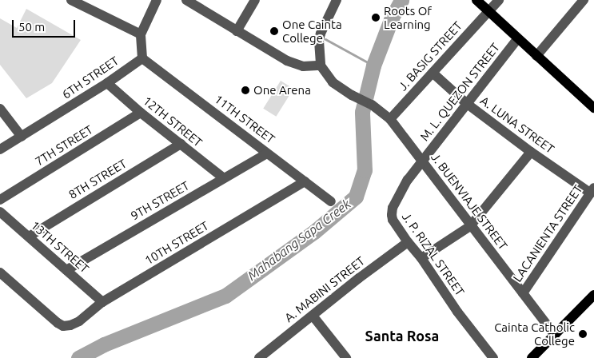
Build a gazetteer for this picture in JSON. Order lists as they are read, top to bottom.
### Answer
{
  "streets": {
    "street": [
      "J. BASIG STREET",
      "6TH STREET",
      "M. L. QUEZON STREET",
      "11TH STREET",
      "12TH STREET",
      "A. LUNA STREET",
      "7TH STREET",
      "8TH STREET",
      "9TH STREET",
      "J. BUENVIAJE STREET",
      "LACANIENTA STREET",
      "10TH STREET",
      "13TH STREET",
      "J. P. RIZAL STREET",
      "A. MABINI STREET"
    ]
  },
  "crossings": [
    ["J. BASIG STREET", "A. LUNA STREET"],
    ["J. BASIG STREET", "J. BUENVIAJE STREET"],
    ["6TH STREET", "11TH STREET"],
    ["6TH STREET", "12TH STREET"],
    ["M. L. QUEZON STREET", "A. LUNA STREET"],
    ["M. L. QUEZON STREET", "J. BUENVIAJE STREET"],
    ["M. L. QUEZON STREET", "J. P. RIZAL STREET"],
    ["11TH STREET", "9TH STREET"],
    ["11TH STREET", "10TH STREET"],
    ["12TH STREET", "7TH STREET"],
    ["12TH STREET", "8TH STREET"],
    ["12TH STREET", "9TH STREET"],
    ["A. LUNA STREET", "LACANIENTA STREET"],
    ["8TH STREET", "13TH STREET"],
    ["9TH STREET", "13TH STREET"],
    ["J. BUENVIAJE STREET", "LACANIENTA STREET"],
    ["J. BUENVIAJE STREET", "J. P. RIZAL STREET"],
    ["10TH STREET", "13TH STREET"],
    ["J. P. RIZAL STREET", "A. MABINI STREET"]
  ],
  "districts": ["Santa Rosa"],
  "water": ["Mahabang Sapa Creek"],
  "places": [
    "Roots Of Learning",
    "One Cainta College",
    "One Arena",
    "Cainta Catholic College"
  ],
  "scale_bar": "50 m"
}
